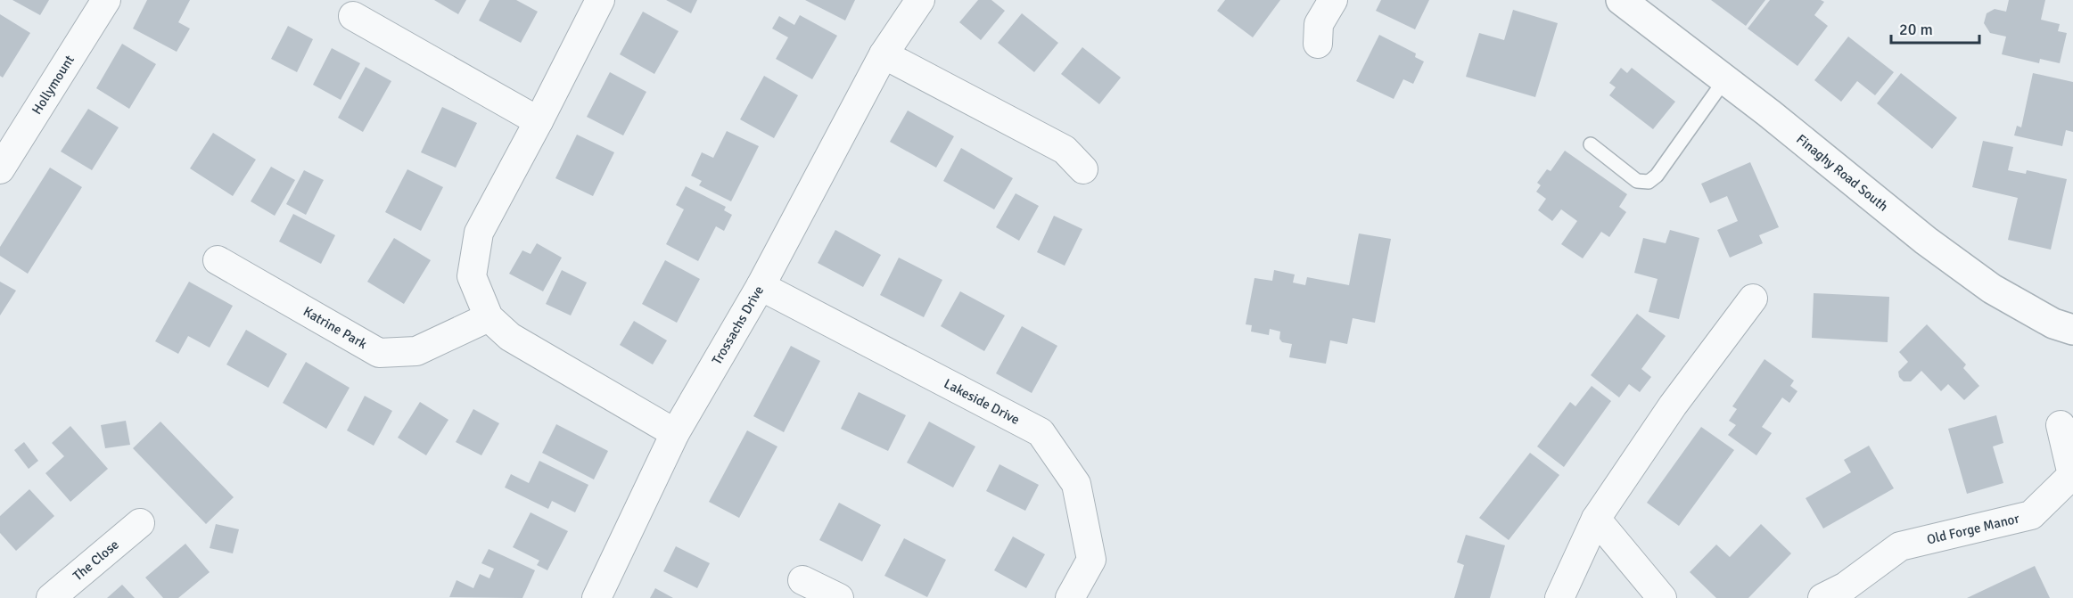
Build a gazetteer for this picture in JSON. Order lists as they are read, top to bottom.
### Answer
{
  "streets": {
    "street": [
      "Hollymount",
      "Finaghy Road South",
      "Trossachs Drive",
      "Katrine Park",
      "Lakeside Drive",
      "Old Forge Manor",
      "The Close"
    ]
  },
  "crossings": [
    ["Trossachs Drive", "Lakeside Drive"]
  ],
  "scale_bar": "20 m"
}
